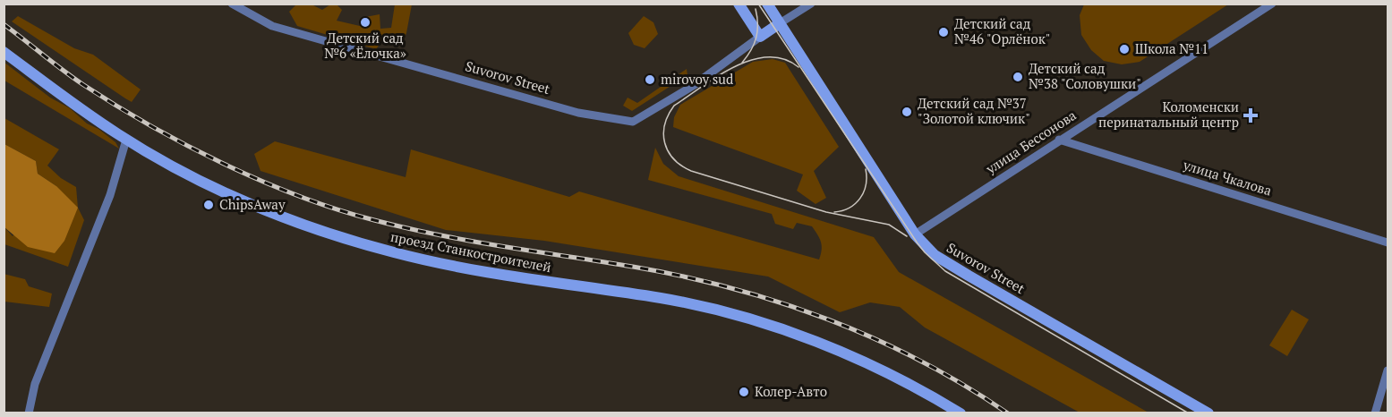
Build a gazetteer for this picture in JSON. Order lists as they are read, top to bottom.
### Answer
{
  "streets": {
    "main road": ["Suvorov Street", "проезд Станкостроителей"],
    "street": ["улица Бессонова", "улица Чкалова"]
  },
  "crossings": [
    ["Suvorov Street", "улица Бессонова"],
    ["улица Бессонова", "улица Чкалова"]
  ],
  "places": {
    "other": [
      "Детский сад №6 «Ёлочка»",
      "Детский сад №46 \"Орлёнок\"",
      "Школа №11",
      "Детский сад №38 \"Соловушки\"",
      "mirovoy sud",
      "Детский сад №37 \"Золотой ключик\"",
      "ChipsAway",
      "Колер-Авто"
    ],
    "health": ["Коломенски перинатальный центр"]
  }
}
